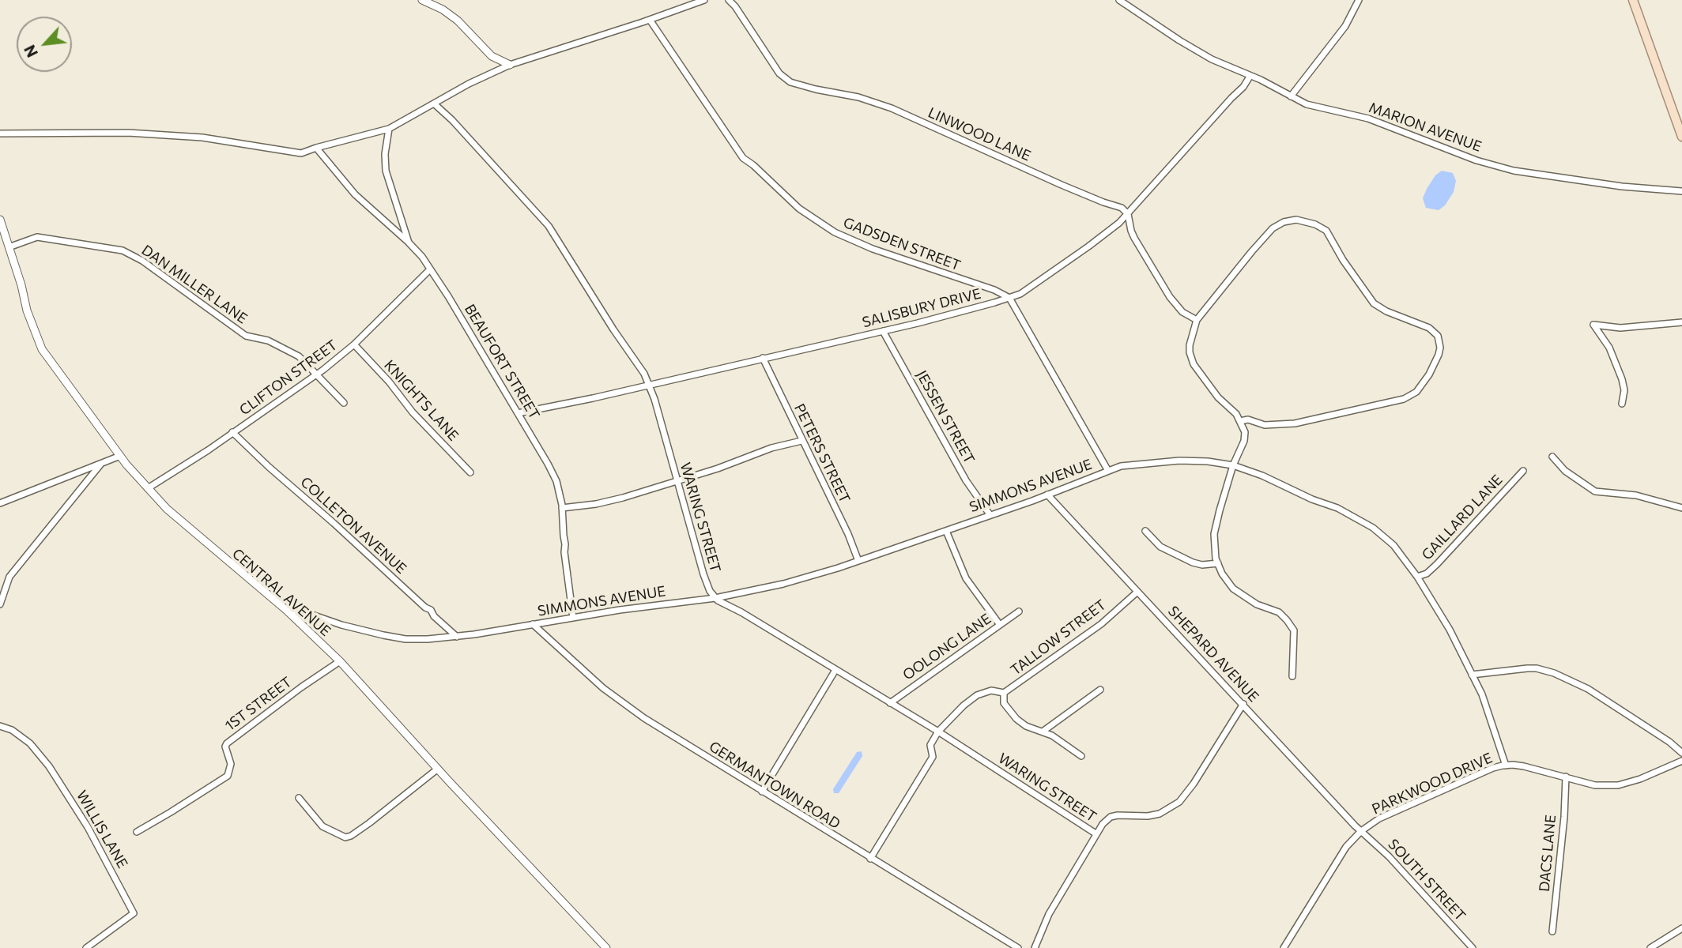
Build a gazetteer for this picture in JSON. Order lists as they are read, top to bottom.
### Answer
{
  "streets": {
    "street": [
      "MARION AVENUE",
      "LINWOOD LANE",
      "GADSDEN STREET",
      "DAN MILLER LANE",
      "SALISBURY DRIVE",
      "BEAUFORT STREET",
      "CLIFTON STREET",
      "KNIGHTS LANE",
      "JESSEN STREET",
      "PETERS STREET",
      "SIMMONS AVENUE",
      "WARING STREET",
      "GAILLARD LANE",
      "COLLETON AVENUE",
      "CENTRAL AVENUE",
      "TALLOW STREET",
      "OOLONG LANE",
      "SHEPARD AVENUE",
      "1ST STREET",
      "PARKWOOD DRIVE",
      "GERMANTOWN ROAD",
      "WILLIS LANE",
      "DACS LANE",
      "SOUTH STREET"
    ]
  },
  "crossings": [
    ["MARION AVENUE", "SALISBURY DRIVE"],
    ["LINWOOD LANE", "SALISBURY DRIVE"],
    ["GADSDEN STREET", "SALISBURY DRIVE"],
    ["DAN MILLER LANE", "CLIFTON STREET"],
    ["DAN MILLER LANE", "CENTRAL AVENUE"],
    ["SALISBURY DRIVE", "BEAUFORT STREET"],
    ["SALISBURY DRIVE", "JESSEN STREET"],
    ["SALISBURY DRIVE", "PETERS STREET"],
    ["SALISBURY DRIVE", "WARING STREET"],
    ["BEAUFORT STREET", "CLIFTON STREET"],
    ["BEAUFORT STREET", "SIMMONS AVENUE"],
    ["CLIFTON STREET", "KNIGHTS LANE"],
    ["CLIFTON STREET", "COLLETON AVENUE"],
    ["CLIFTON STREET", "CENTRAL AVENUE"],
    ["JESSEN STREET", "SIMMONS AVENUE"],
    ["PETERS STREET", "SIMMONS AVENUE"],
    ["SIMMONS AVENUE", "WARING STREET"],
    ["SIMMONS AVENUE", "GAILLARD LANE"],
    ["SIMMONS AVENUE", "COLLETON AVENUE"],
    ["SIMMONS AVENUE", "CENTRAL AVENUE"],
    ["SIMMONS AVENUE", "SHEPARD AVENUE"],
    ["SIMMONS AVENUE", "PARKWOOD DRIVE"],
    ["SIMMONS AVENUE", "GERMANTOWN ROAD"],
    ["WARING STREET", "TALLOW STREET"],
    ["WARING STREET", "OOLONG LANE"],
    ["CENTRAL AVENUE", "1ST STREET"],
    ["TALLOW STREET", "SHEPARD AVENUE"],
    ["SHEPARD AVENUE", "PARKWOOD DRIVE"],
    ["SHEPARD AVENUE", "SOUTH STREET"],
    ["PARKWOOD DRIVE", "DACS LANE"],
    ["PARKWOOD DRIVE", "SOUTH STREET"]
  ],
  "north": "bottom left"
}
